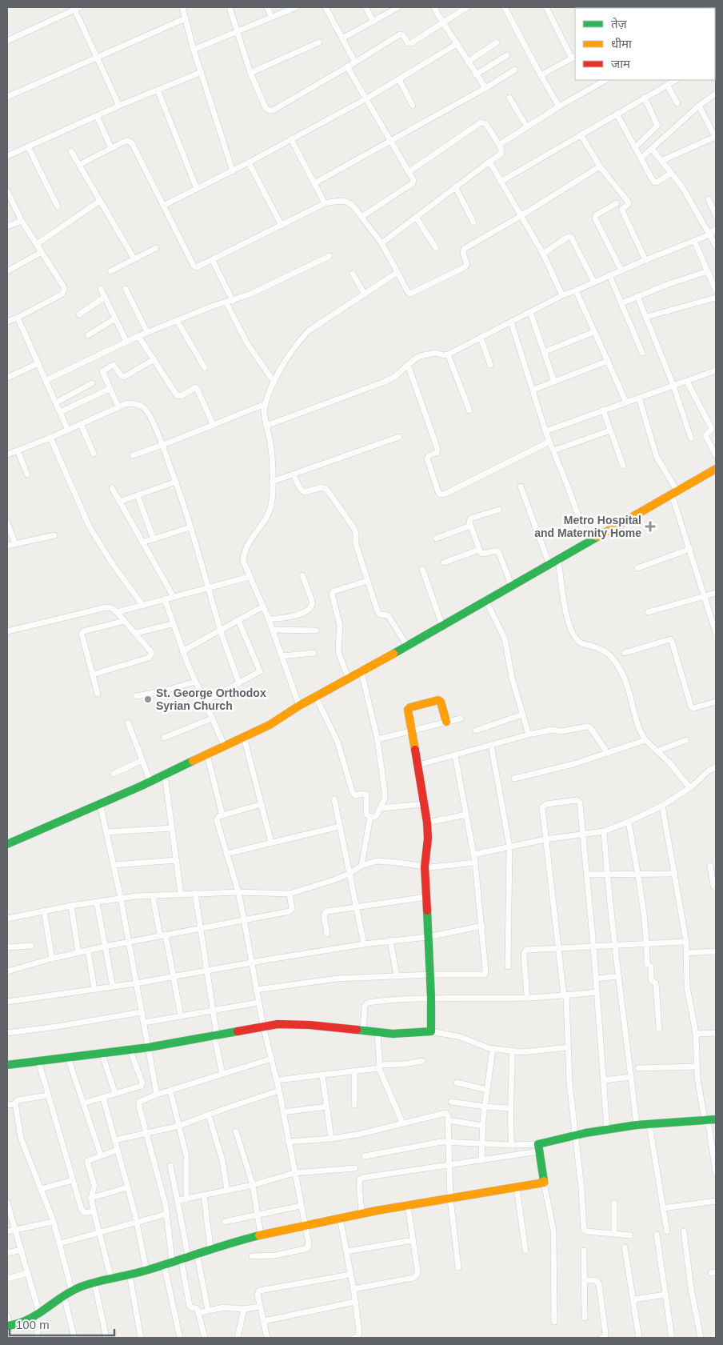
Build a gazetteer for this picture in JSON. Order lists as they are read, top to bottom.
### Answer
{
  "places": {
    "health": ["Metro Hospital and Maternity Home"],
    "other": ["St. George Orthodox Syrian Church"]
  },
  "legend": ["तेज़", "धीमा", "जाम"],
  "scale_bar": "100 m"
}
